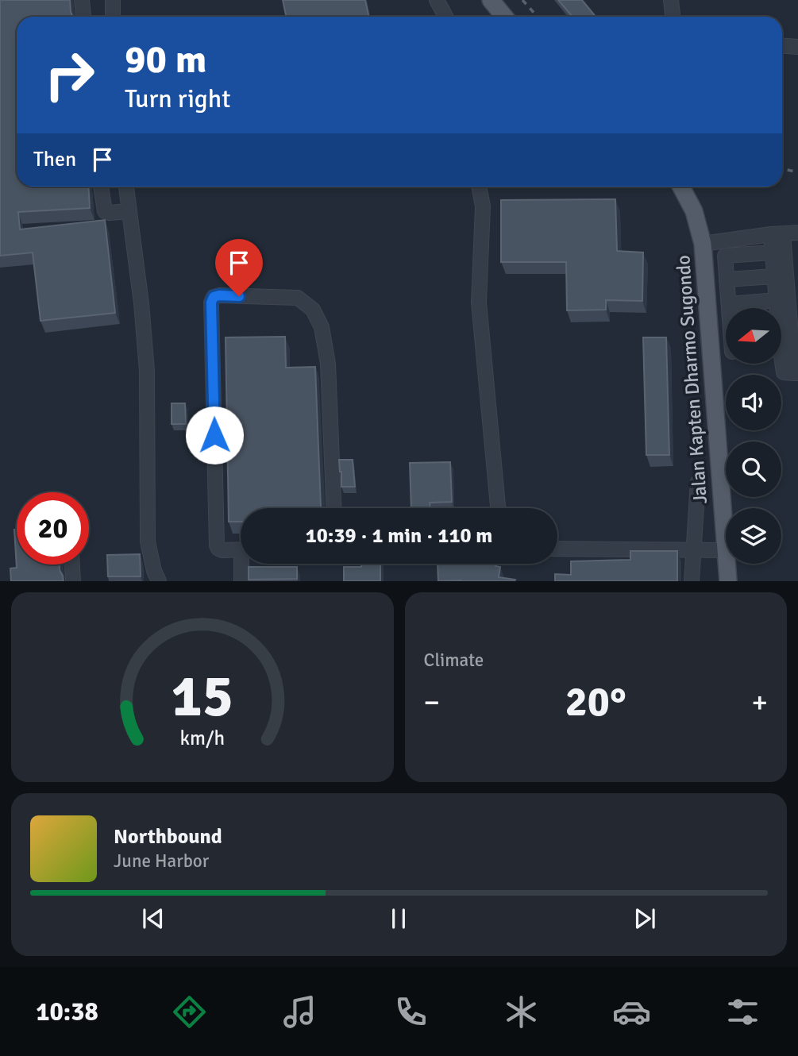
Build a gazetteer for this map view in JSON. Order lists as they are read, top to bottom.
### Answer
{
  "streets": {
    "main road": ["Jalan Kapten Dharmo Sugondo"]
  },
  "north": "left",
  "page": {
    "turn": ["90 m", "Turn right"],
    "then": "Then",
    "limit": "20",
    "trip": "10:39 · 1 min · 110 m",
    "tile": "Climate",
    "heat": ["−", "20°", "+"],
    "song": ["Northbound", "June Harbor"],
    "tabs": "10:38",
    "gauge": ["15", "km/h"]
  }
}
